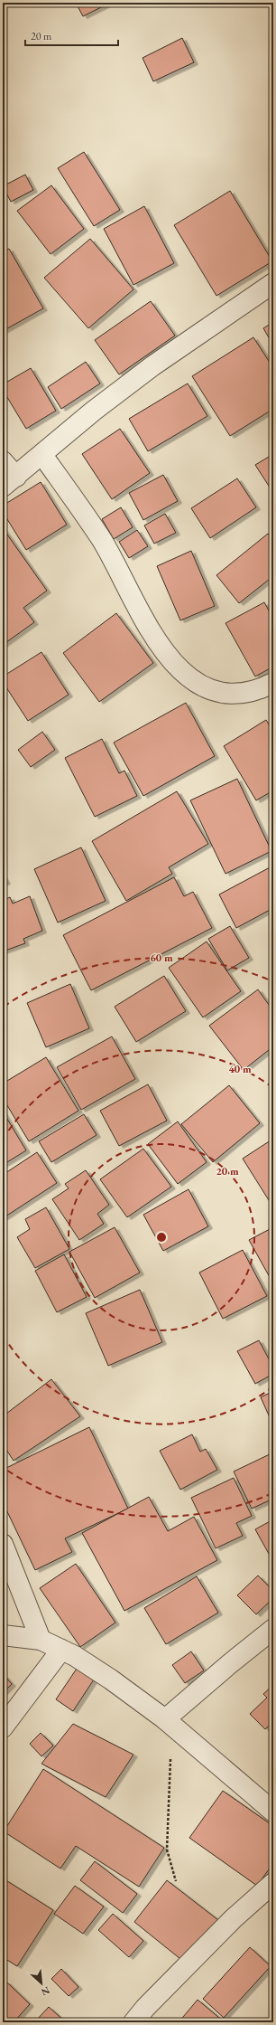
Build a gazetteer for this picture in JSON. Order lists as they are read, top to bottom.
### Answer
{
  "scale_bar": "20 m",
  "north": "bottom right",
  "rings": ["60 m", "40 m", "20 m"]
}
